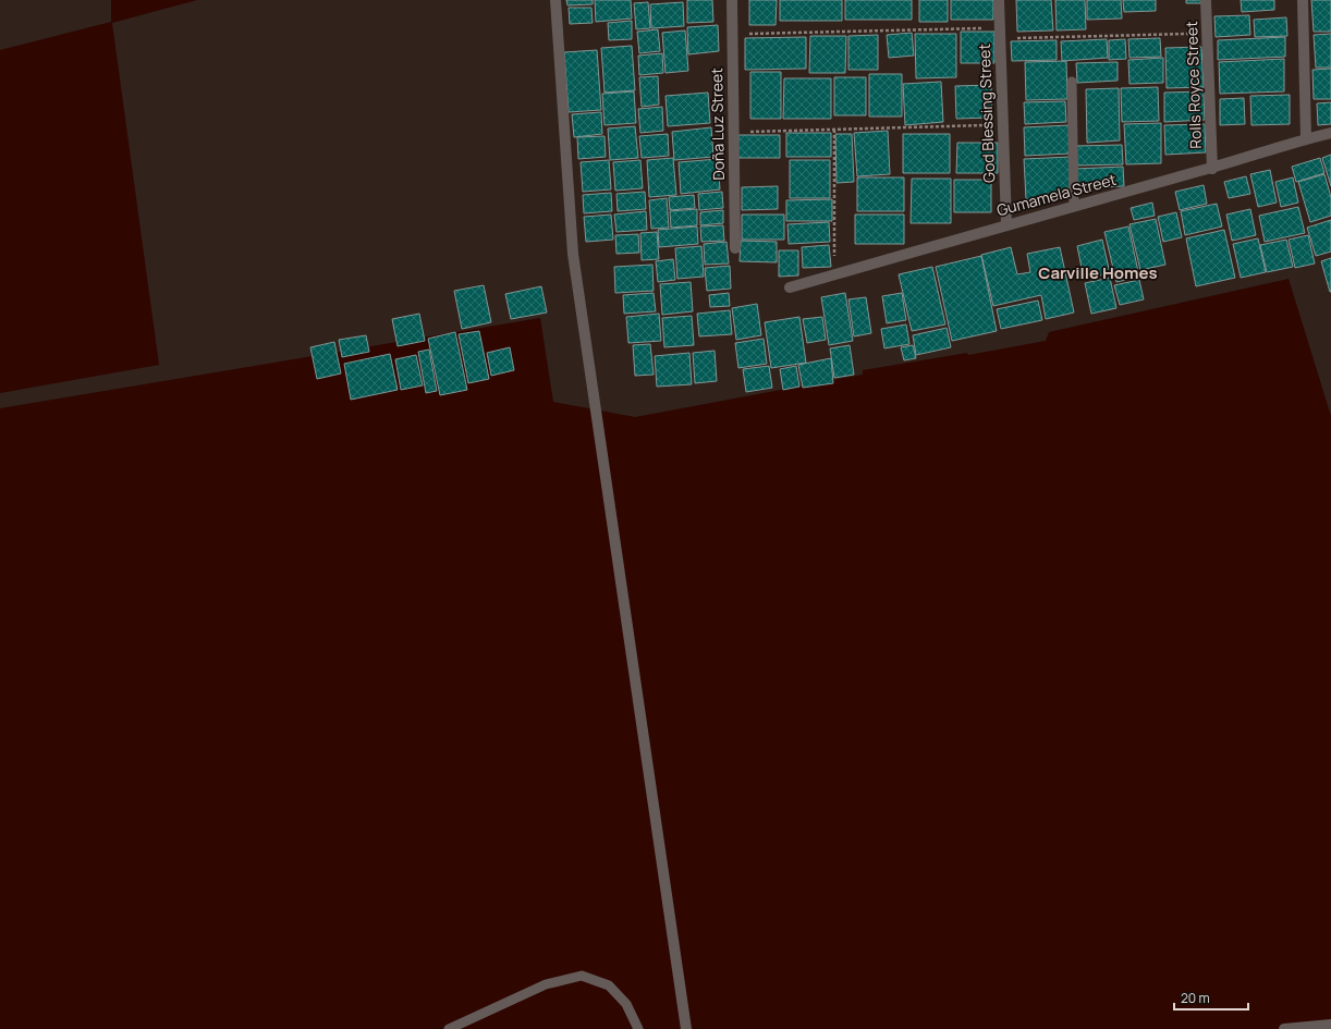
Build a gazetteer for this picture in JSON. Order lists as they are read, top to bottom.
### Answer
{
  "streets": {
    "street": [
      "Rolls Royce Street",
      "God Blessing Street",
      "Doña Luz Street",
      "Gumamela Street"
    ]
  },
  "crossings": [
    ["Rolls Royce Street", "Gumamela Street"],
    ["God Blessing Street", "Gumamela Street"]
  ],
  "districts": ["Carville Homes"],
  "scale_bar": "20 m"
}
